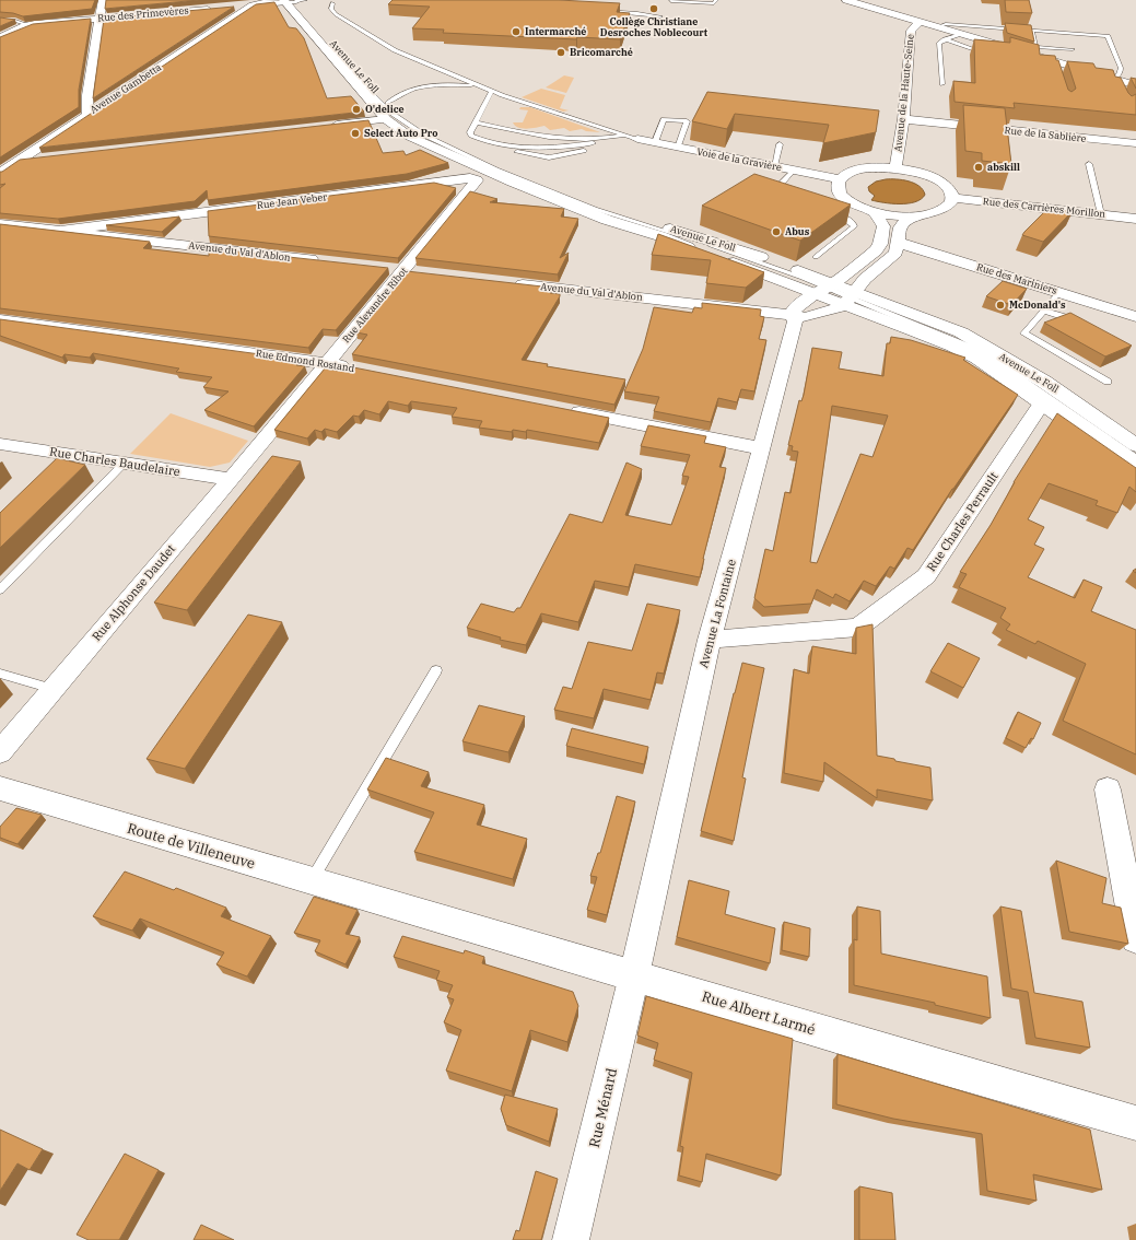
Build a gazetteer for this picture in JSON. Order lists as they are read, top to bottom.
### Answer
{
  "streets": {
    "main road": ["Avenue Le Foll", "Route de Villeneuve", "Rue Albert Larmé"],
    "street": [
      "Rue des Primevères",
      "Avenue Gambetta",
      "Avenue de la Haute-Seine",
      "Rue de la Sablière",
      "Voie de la Gravière",
      "Rue Jean Veber",
      "Rue des Carrières Morillon",
      "Avenue du Val d'Ablon",
      "Rue des Mariniers",
      "Rue Alexandre Ribot",
      "Rue Edmond Rostand",
      "Rue Charles Baudelaire",
      "Rue Charles Perrault",
      "Rue Alphonse Daudet",
      "Avenue La Fontaine",
      "Rue Ménard"
    ]
  },
  "crossings": [
    ["Avenue Le Foll", "Rue Charles Perrault"],
    ["Avenue de la Haute-Seine", "Rue de la Sablière"],
    ["Avenue de la Haute-Seine", "Voie de la Gravière"],
    ["Avenue de la Haute-Seine", "Rue des Carrières Morillon"],
    ["Rue Jean Veber", "Avenue du Val d'Ablon"],
    ["Rue Jean Veber", "Rue Alexandre Ribot"],
    ["Avenue du Val d'Ablon", "Avenue La Fontaine"],
    ["Rue Alexandre Ribot", "Rue Edmond Rostand"],
    ["Rue Alexandre Ribot", "Rue Alphonse Daudet"],
    ["Rue Charles Baudelaire", "Rue Alphonse Daudet"],
    ["Rue Charles Perrault", "Avenue La Fontaine"],
    ["Avenue La Fontaine", "Rue Albert Larmé"],
    ["Avenue La Fontaine", "Rue Ménard"],
    ["Route de Villeneuve", "Rue Albert Larmé"],
    ["Rue Albert Larmé", "Rue Ménard"]
  ],
  "places": [
    "Collège Christiane Desroches Noblecourt",
    "Intermarché",
    "Bricomarché",
    "O'delice",
    "Select Auto Pro",
    "abskill",
    "Abus",
    "McDonald's"
  ]
}
